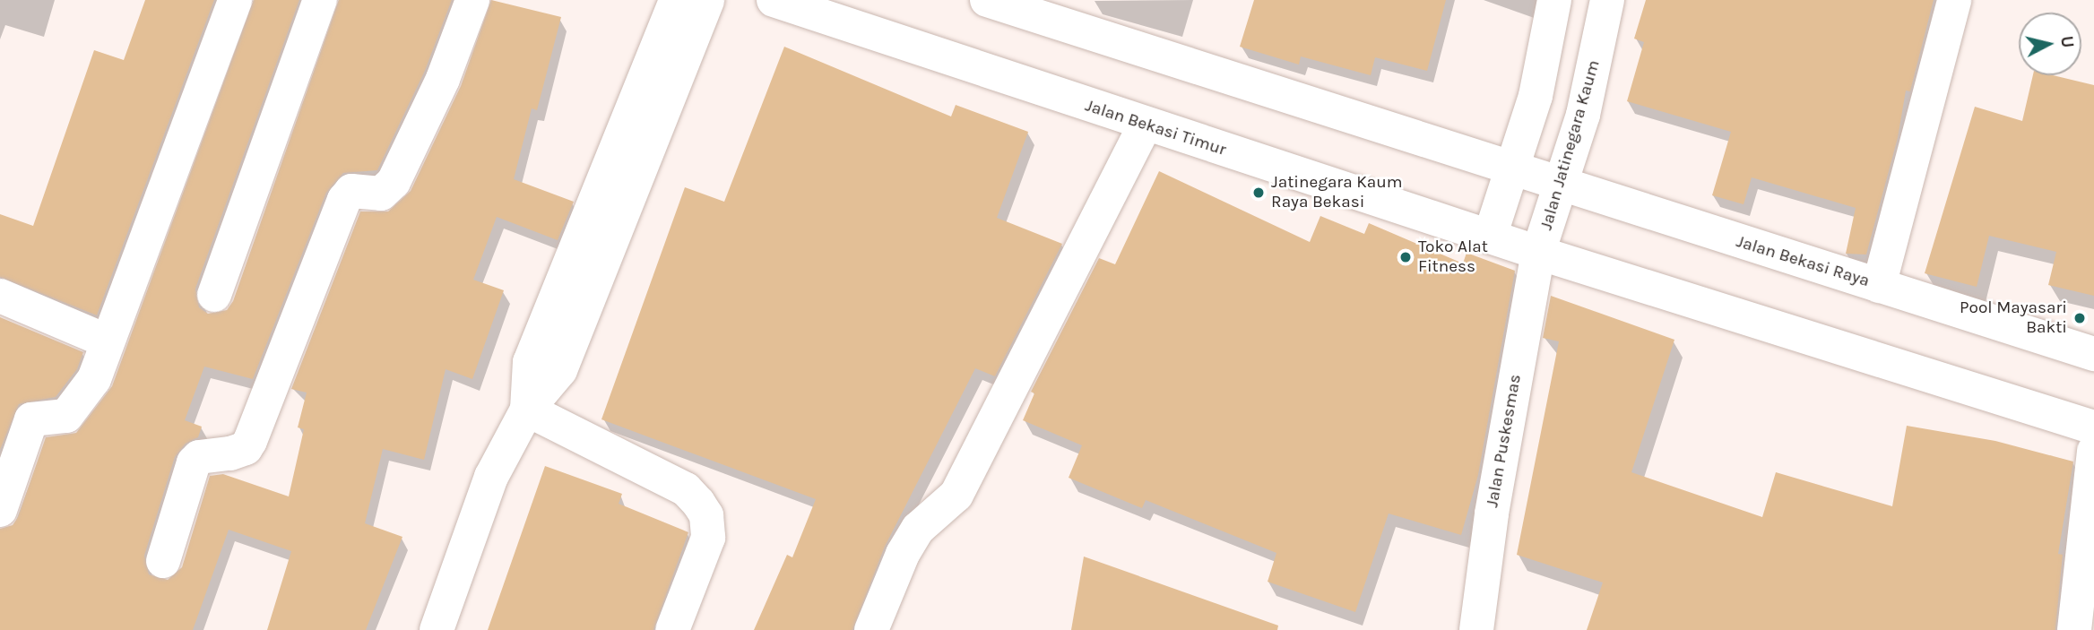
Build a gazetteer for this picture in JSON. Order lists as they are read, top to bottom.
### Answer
{
  "streets": {
    "street": [
      "Jalan Bekasi Timur",
      "Jalan Jatinegara Kaum",
      "Jalan Bekasi Raya",
      "Jalan Puskesmas"
    ]
  },
  "crossings": [
    ["Jalan Bekasi Timur", "Jalan Jatinegara Kaum"],
    ["Jalan Bekasi Timur", "Jalan Puskesmas"],
    ["Jalan Jatinegara Kaum", "Jalan Bekasi Raya"],
    ["Jalan Jatinegara Kaum", "Jalan Puskesmas"]
  ],
  "places": ["Jatinegara Kaum Raya Bekasi", "Toko Alat Fitness", "Pool Mayasari Bakti"],
  "north": "right"
}
